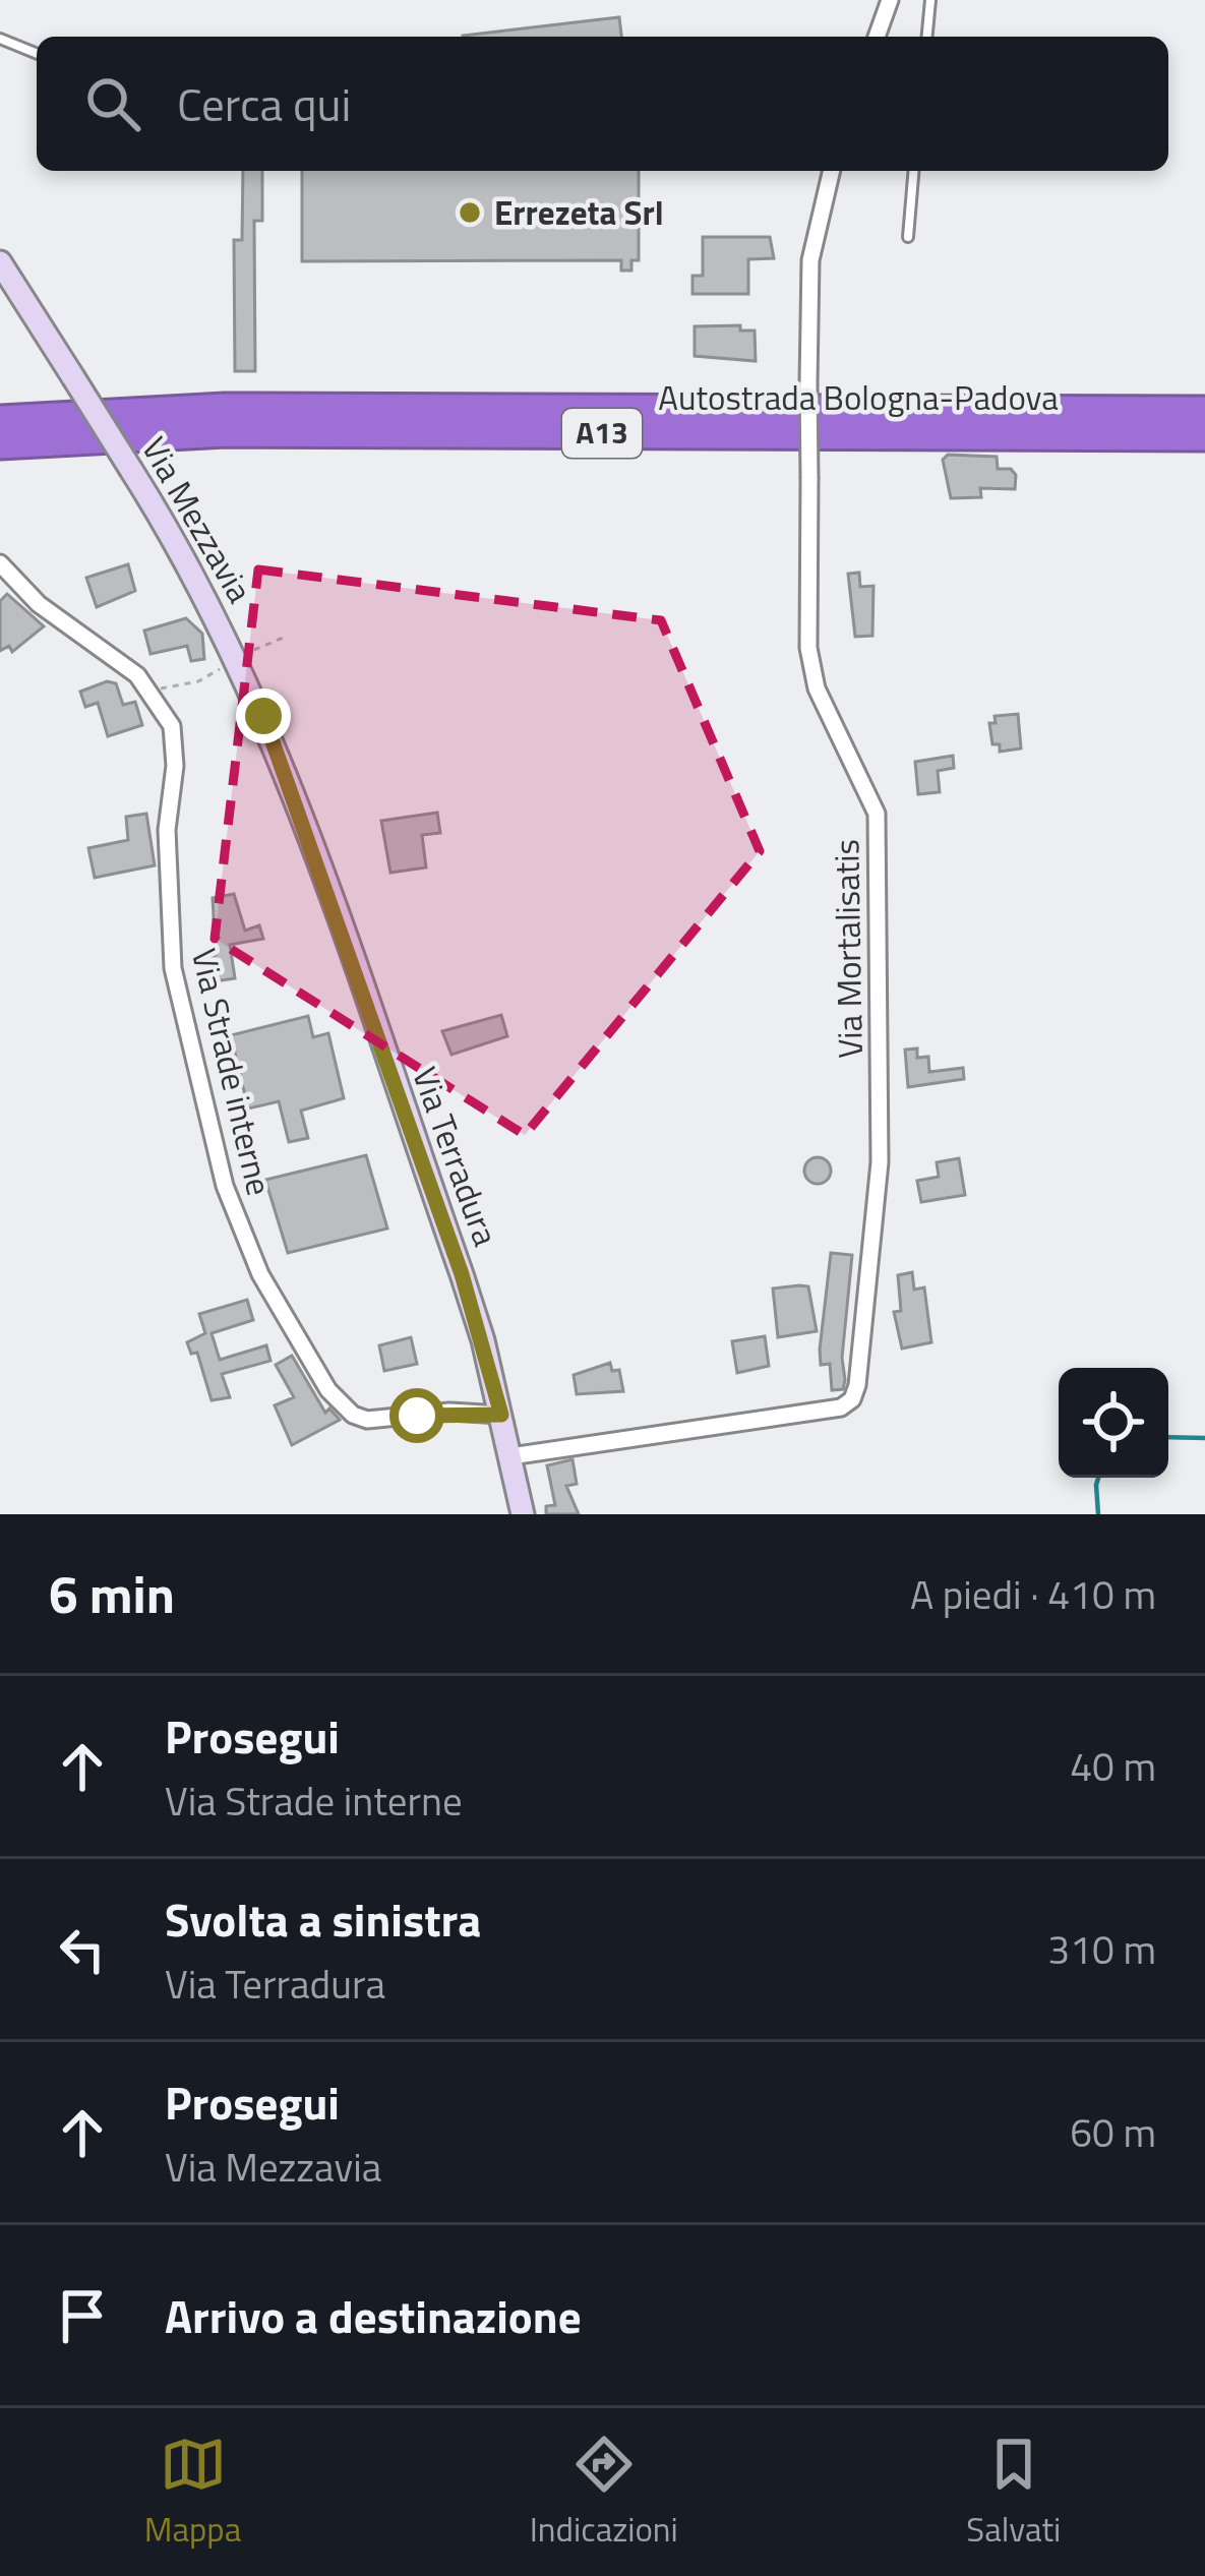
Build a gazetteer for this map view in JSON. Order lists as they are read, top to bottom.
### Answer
{
  "streets": {
    "highway": ["Autostrada Bologna-Padova", "A13"],
    "main road": ["Via Mezzavia", "Via Terradura"],
    "street": ["Via Mortalisatis", "Via Strade interne"]
  },
  "crossings": [
    ["Via Mezzavia", "Via Terradura"],
    ["Via Mortalisatis", "Via Terradura"],
    ["Via Strade interne", "Via Terradura"]
  ],
  "places": ["Errezeta Srl"],
  "page": {
    "search": "Cerca qui",
    "heading": ["6 min", "A piedi · 410 m"],
    "list": [
      ["Prosegui", "Via Strade interne", "40 m"],
      ["Svolta a sinistra", "Via Terradura", "310 m"],
      ["Prosegui", "Via Mezzavia", "60 m"],
      "Arrivo a destinazione"
    ],
    "nav": ["Mappa", "Indicazioni", "Salvati"]
  }
}
